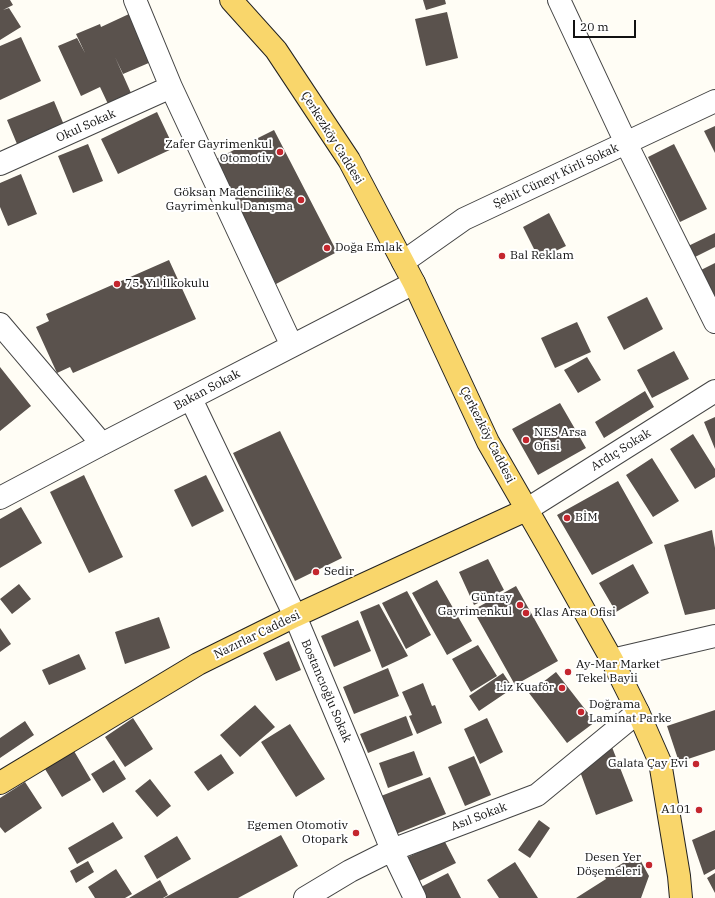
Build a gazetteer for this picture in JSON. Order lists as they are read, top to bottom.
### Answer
{
  "streets": {
    "main road": ["Çerkezköy Caddesi", "Nazırlar Caddesi"],
    "street": [
      "Okul Sokak",
      "Şehit Cüneyt Kirli Sokak",
      "Bakan Sokak",
      "Ardıç Sokak",
      "Bostancıoğlu Sokak",
      "Asıl Sokak"
    ]
  },
  "crossings": [
    ["Çerkezköy Caddesi", "Şehit Cüneyt Kirli Sokak"],
    ["Çerkezköy Caddesi", "Bakan Sokak"],
    ["Çerkezköy Caddesi", "Ardıç Sokak"],
    ["Çerkezköy Caddesi", "Nazırlar Caddesi"],
    ["Çerkezköy Caddesi", "Asıl Sokak"],
    ["Bakan Sokak", "Bostancıoğlu Sokak"],
    ["Ardıç Sokak", "Nazırlar Caddesi"],
    ["Nazırlar Caddesi", "Bostancıoğlu Sokak"],
    ["Bostancıoğlu Sokak", "Asıl Sokak"]
  ],
  "places": [
    "Zafer Gayrimenkul Otomotiv",
    "Göksan Madencilik & Gayrimenkul Danışma",
    "Doğa Emlak",
    "Bal Reklam",
    "75. Yıl İlkokulu",
    "NES Arsa Ofisi",
    "BİM",
    "Sedir",
    "Güntay Gayrimenkul",
    "Klas Arsa Ofisi",
    "Ay-Mar Market Tekel Bayii",
    "Liz Kuaför",
    "Doğrama Laminat Parke",
    "Galata Çay Evi",
    "A101",
    "Egemen Otomotiv Otopark",
    "Desen Yer Döşemeleri"
  ],
  "scale_bar": "20 m"
}
